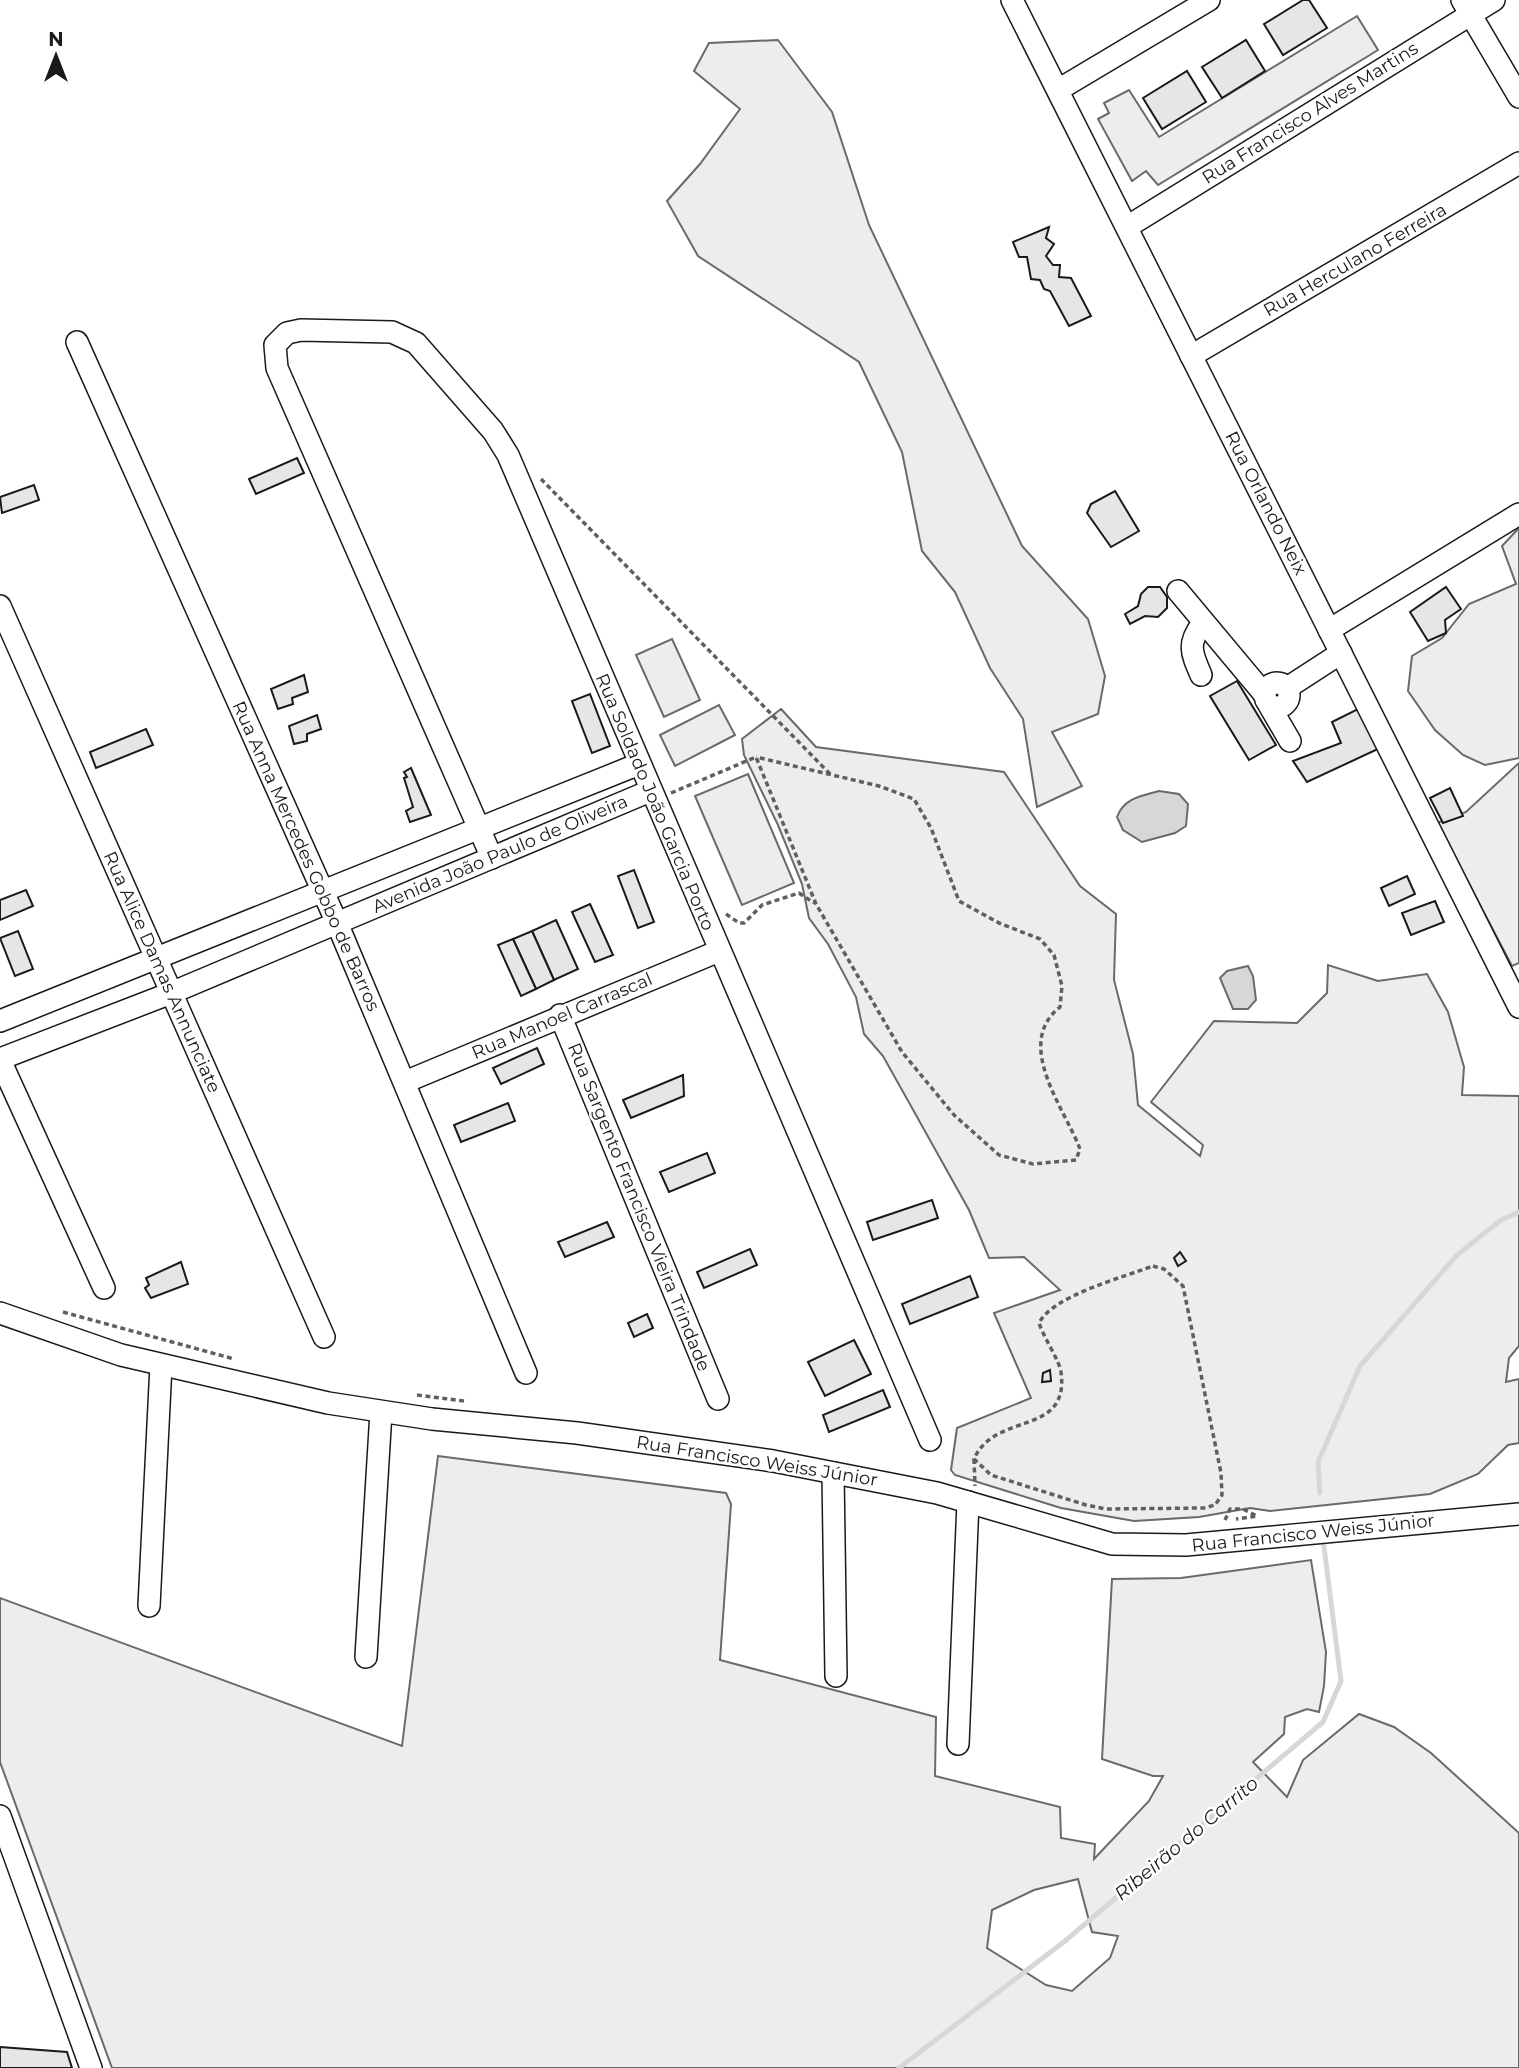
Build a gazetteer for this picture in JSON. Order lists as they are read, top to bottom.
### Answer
{
  "streets": {
    "street": [
      "Rua Francisco Alves Martins",
      "Rua Herculano Ferreira",
      "Rua Orlando Neix",
      "Rua Soldado João Garcia Porto",
      "Avenida João Paulo de Oliveira",
      "Rua Anna Mercedes Gobbo de Barros",
      "Rua Alice Damas Annunciate",
      "Rua Manoel Carrascal",
      "Rua Sargento Francisco Vieira Trindade",
      "Rua Francisco Weiss Júnior"
    ]
  },
  "crossings": [
    ["Rua Francisco Alves Martins", "Rua Orlando Neix"],
    ["Rua Herculano Ferreira", "Rua Orlando Neix"],
    ["Rua Soldado João Garcia Porto", "Avenida João Paulo de Oliveira"],
    ["Rua Soldado João Garcia Porto", "Rua Manoel Carrascal"],
    ["Avenida João Paulo de Oliveira", "Rua Anna Mercedes Gobbo de Barros"],
    ["Avenida João Paulo de Oliveira", "Rua Alice Damas Annunciate"],
    ["Rua Anna Mercedes Gobbo de Barros", "Rua Manoel Carrascal"],
    ["Rua Manoel Carrascal", "Rua Sargento Francisco Vieira Trindade"]
  ],
  "water": ["Ribeirão do Carrito"],
  "north": "top"
}
